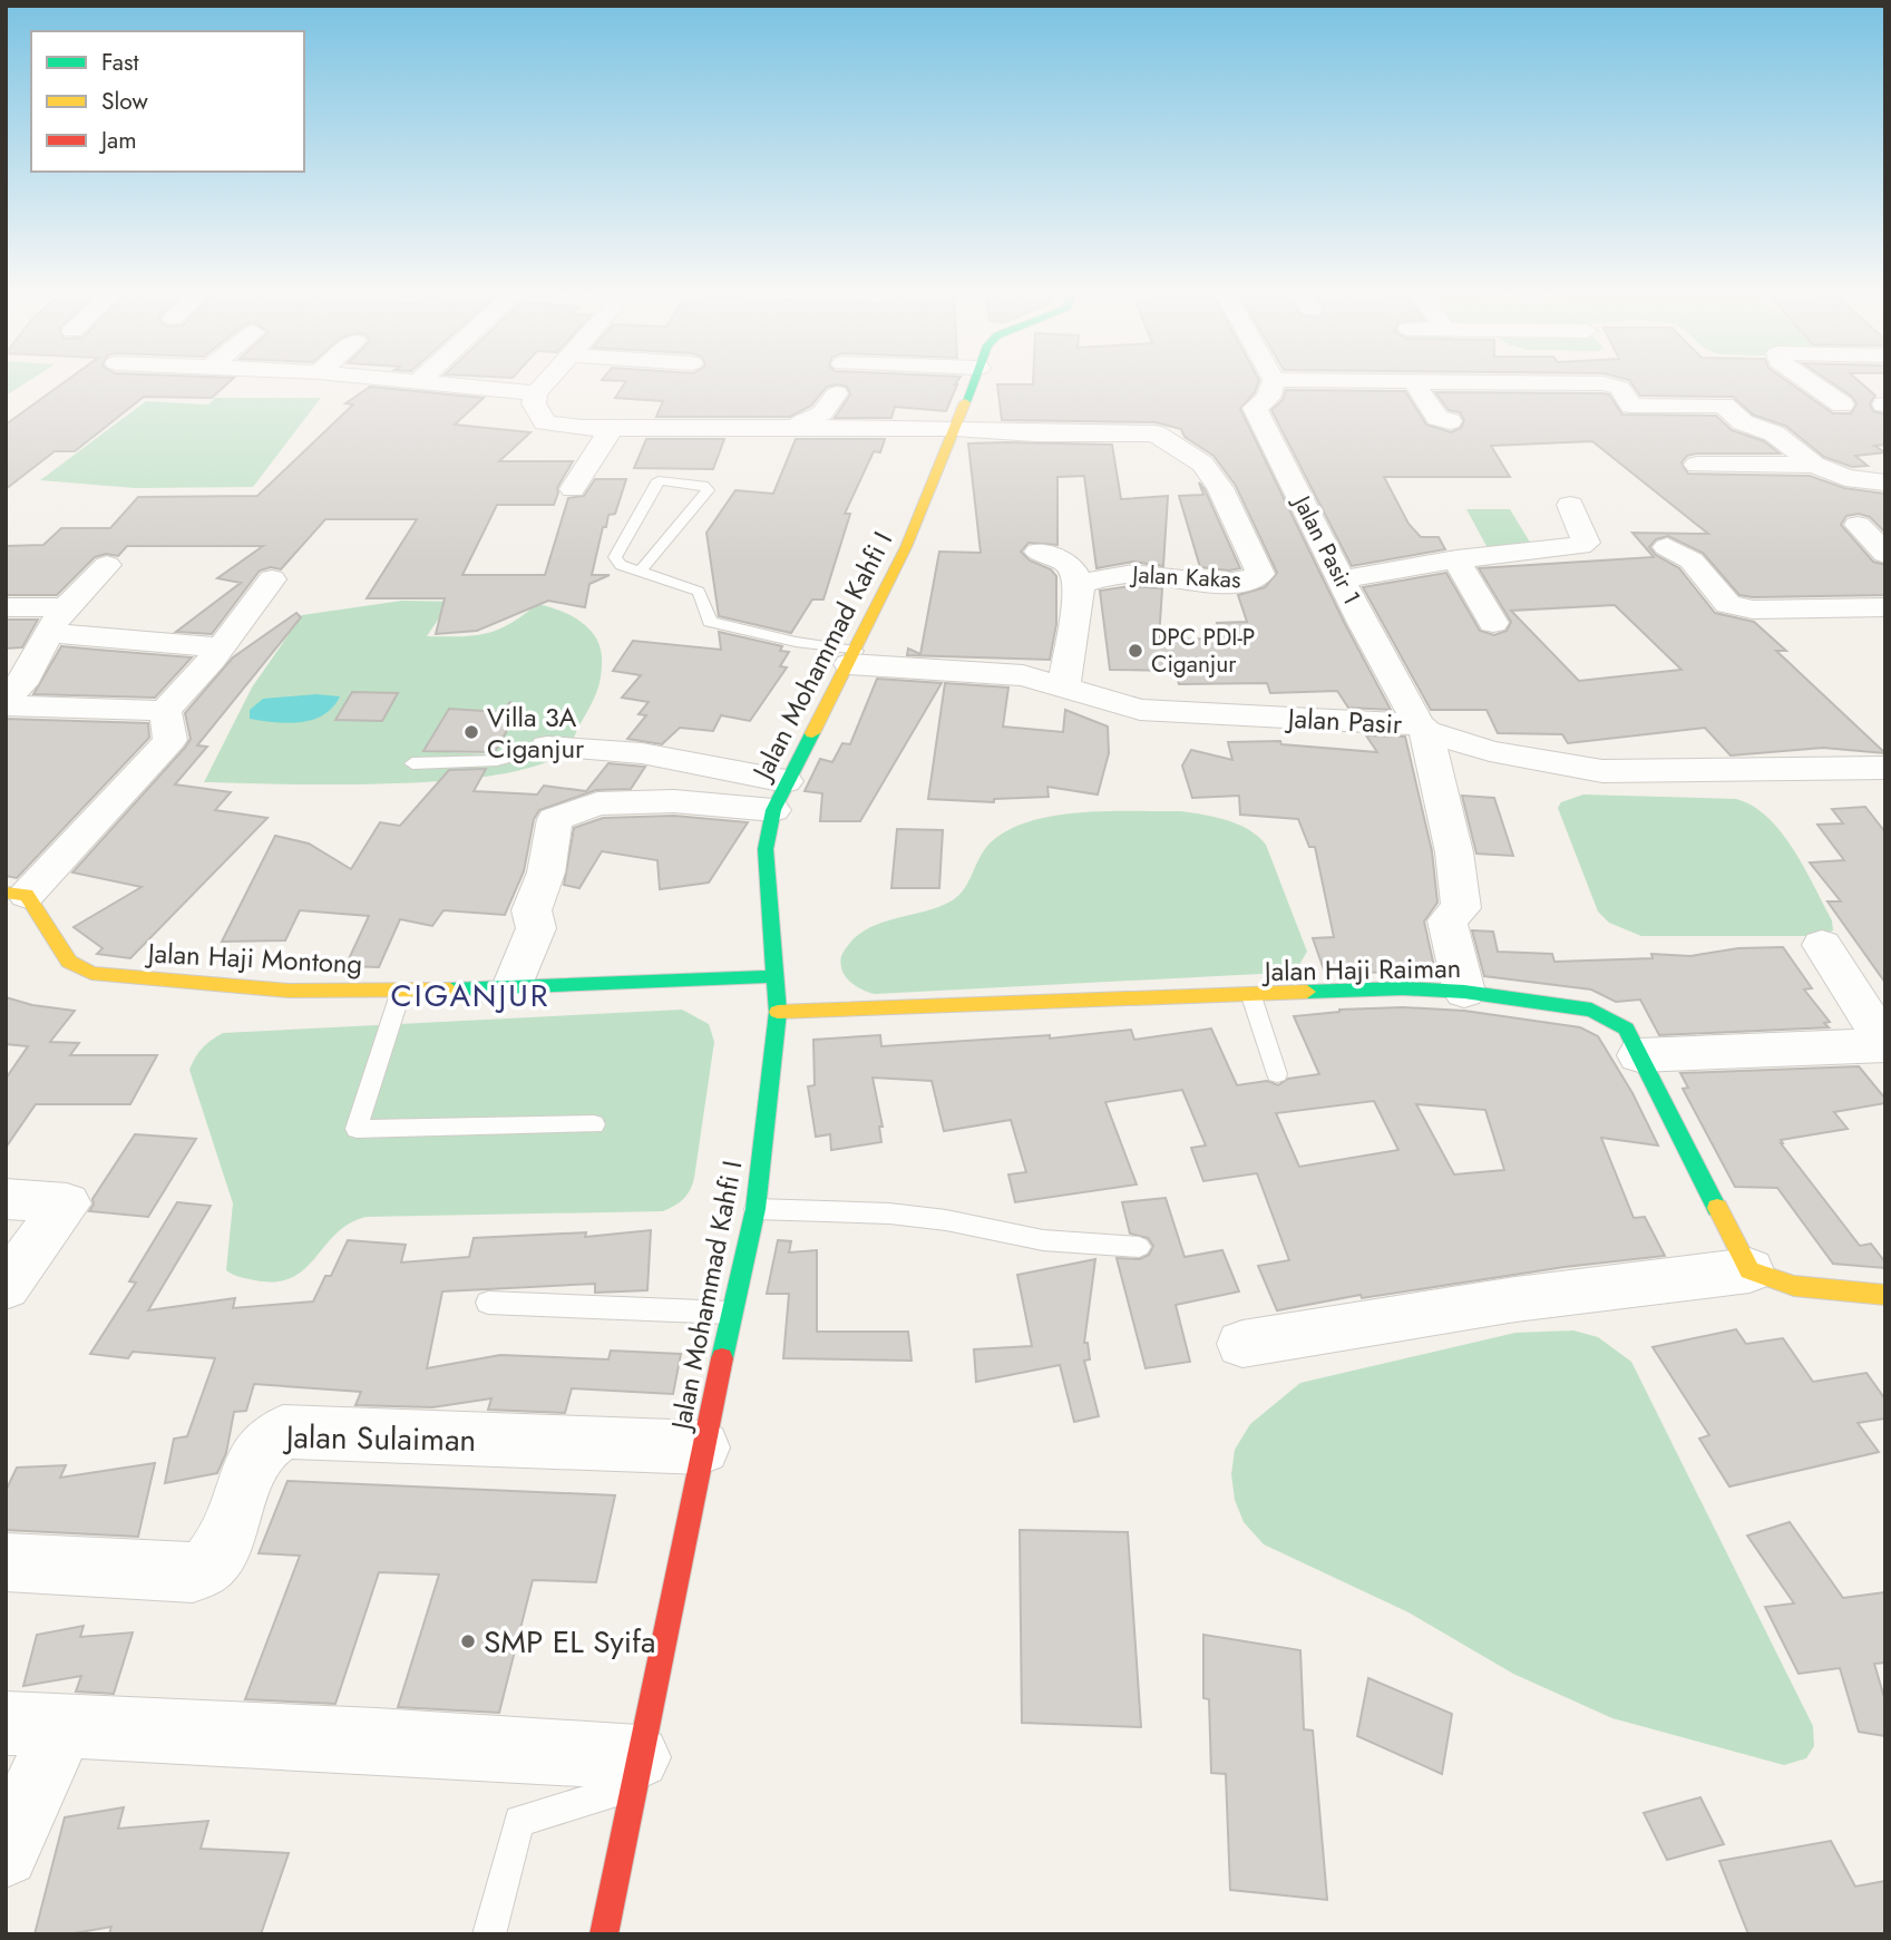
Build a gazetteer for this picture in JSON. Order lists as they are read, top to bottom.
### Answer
{
  "streets": {
    "main road": ["Jalan Mohammad Kahfi I", "Jalan Haji Montong", "Jalan Haji Raiman"],
    "street": [
      "Jalan Pasir 1",
      "Jalan Kakas",
      "Jalan Pasir",
      "Jalan Sulaiman"
    ]
  },
  "crossings": [
    ["Jalan Pasir 1", "Jalan Pasir"],
    ["Jalan Pasir 1", "Jalan Haji Raiman"],
    ["Jalan Kakas", "Jalan Mohammad Kahfi I"],
    ["Jalan Mohammad Kahfi I", "Jalan Pasir"],
    ["Jalan Mohammad Kahfi I", "Jalan Haji Montong"],
    ["Jalan Mohammad Kahfi I", "Jalan Haji Raiman"],
    ["Jalan Mohammad Kahfi I", "Jalan Sulaiman"]
  ],
  "districts": ["CIGANJUR"],
  "places": ["DPC PDI-P Ciganjur", "Villa 3A Ciganjur", "SMP EL Syifa"],
  "legend": ["Fast", "Slow", "Jam"]
}
